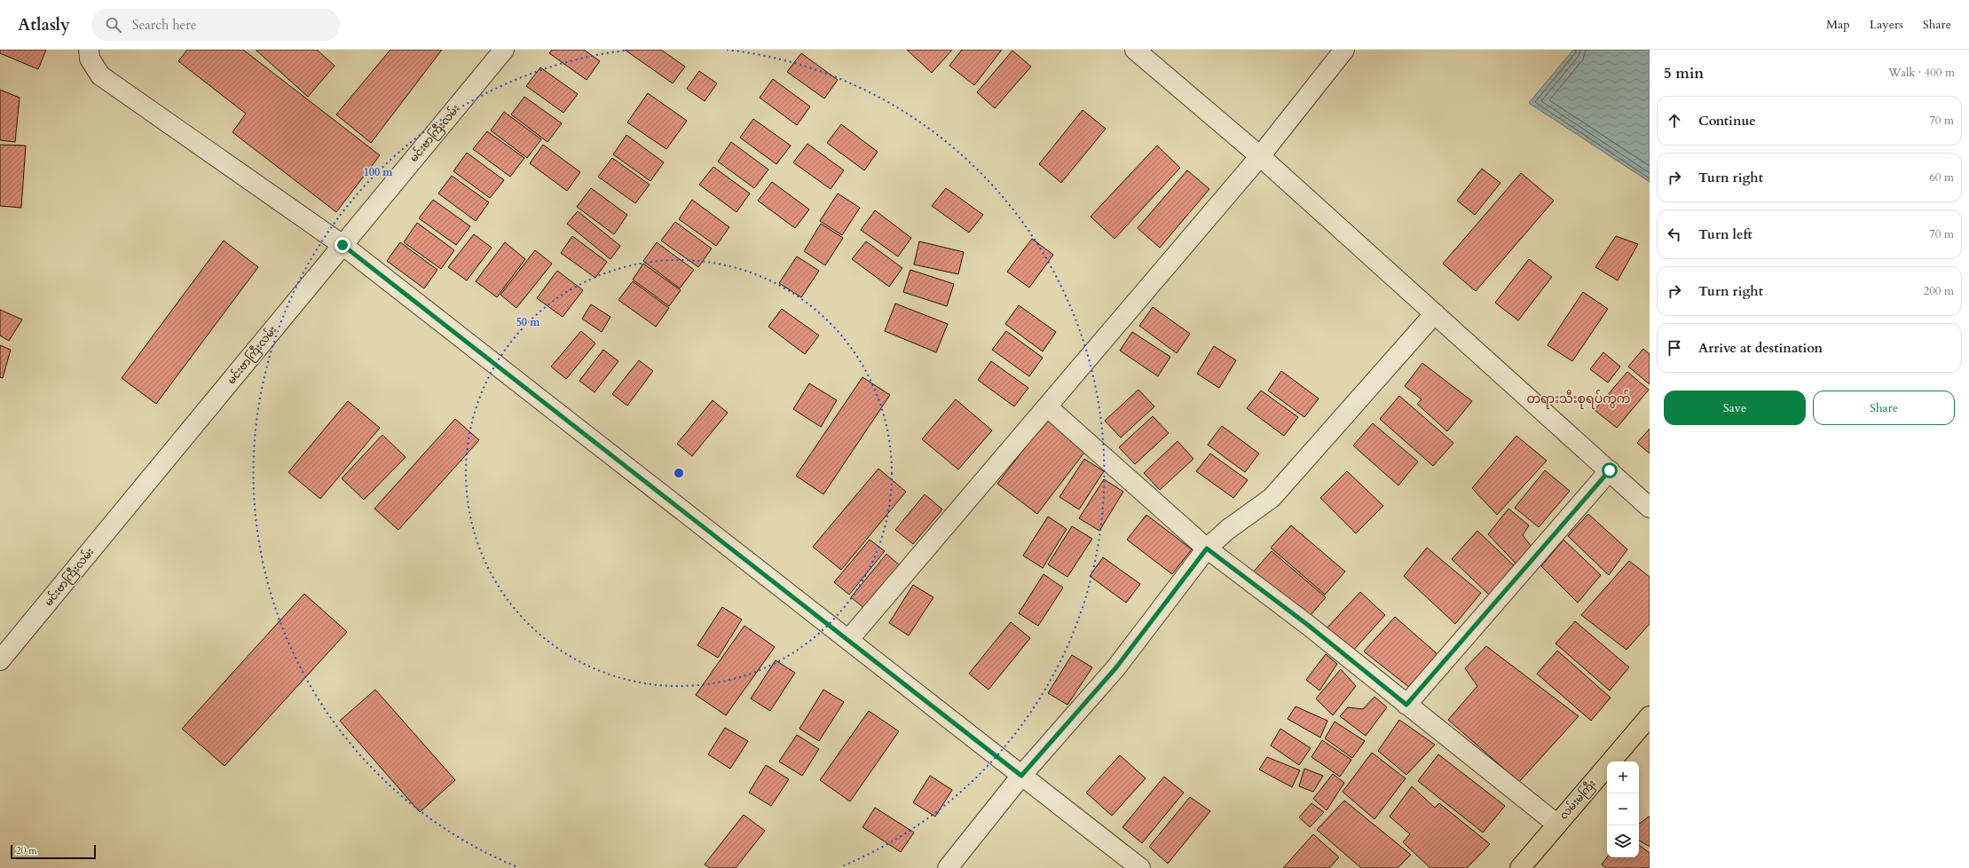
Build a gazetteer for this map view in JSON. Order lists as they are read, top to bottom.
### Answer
{
  "streets": {
    "main road": ["လမ်းမကြီး"],
    "street": ["မင်းဗာကြီးလမ်း"]
  },
  "districts": ["တရားသီးစုရပ်ကွက်"],
  "scale_bar": "20 m",
  "page": {
    "header": "Atlasly",
    "search": "Search here",
    "nav": ["Map", "Layers", "Share"],
    "heading": ["5 min", "Walk · 400 m"],
    "list": [
      ["Continue", "70 m"],
      ["Turn right", "60 m"],
      ["Turn left", "70 m"],
      ["Turn right", "200 m"],
      "Arrive at destination"
    ],
    "buttons": ["Save", "Share"],
    "map_buttons": ["+", "−"],
    "scale": "20 m"
  },
  "rings": ["100 m", "50 m"]
}
